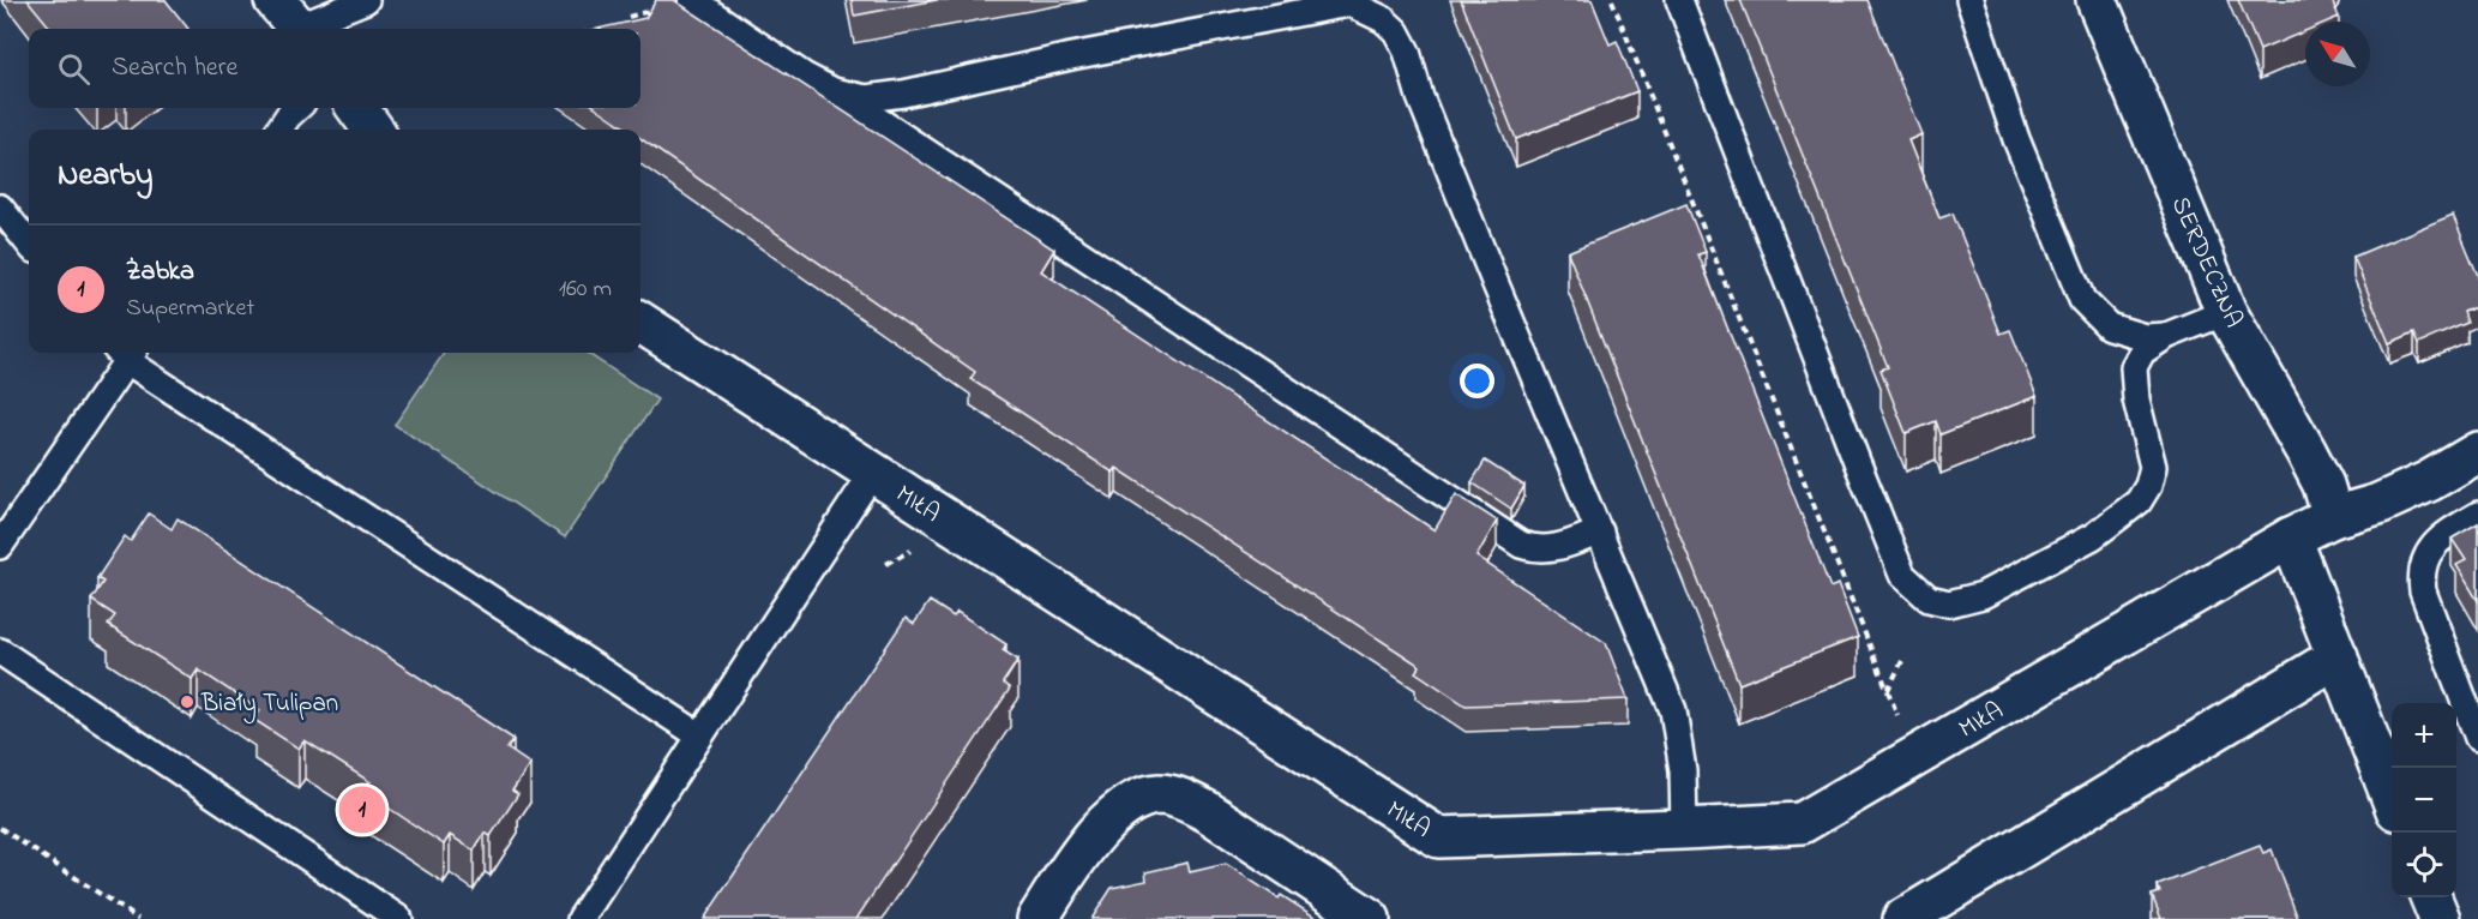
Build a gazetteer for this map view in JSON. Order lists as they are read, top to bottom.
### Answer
{
  "streets": {
    "street": ["SERDECZNA", "MIŁA"]
  },
  "places": ["Biały Tulipan"],
  "north": "top left",
  "page": {
    "search": "Search here",
    "heading": "Nearby",
    "list": [
      {
        "mark": "1",
        "name": "Żabka",
        "note": "Supermarket",
        "value": "160 m"
      }
    ],
    "map_buttons": ["+", "−"],
    "pins": "1"
  }
}
